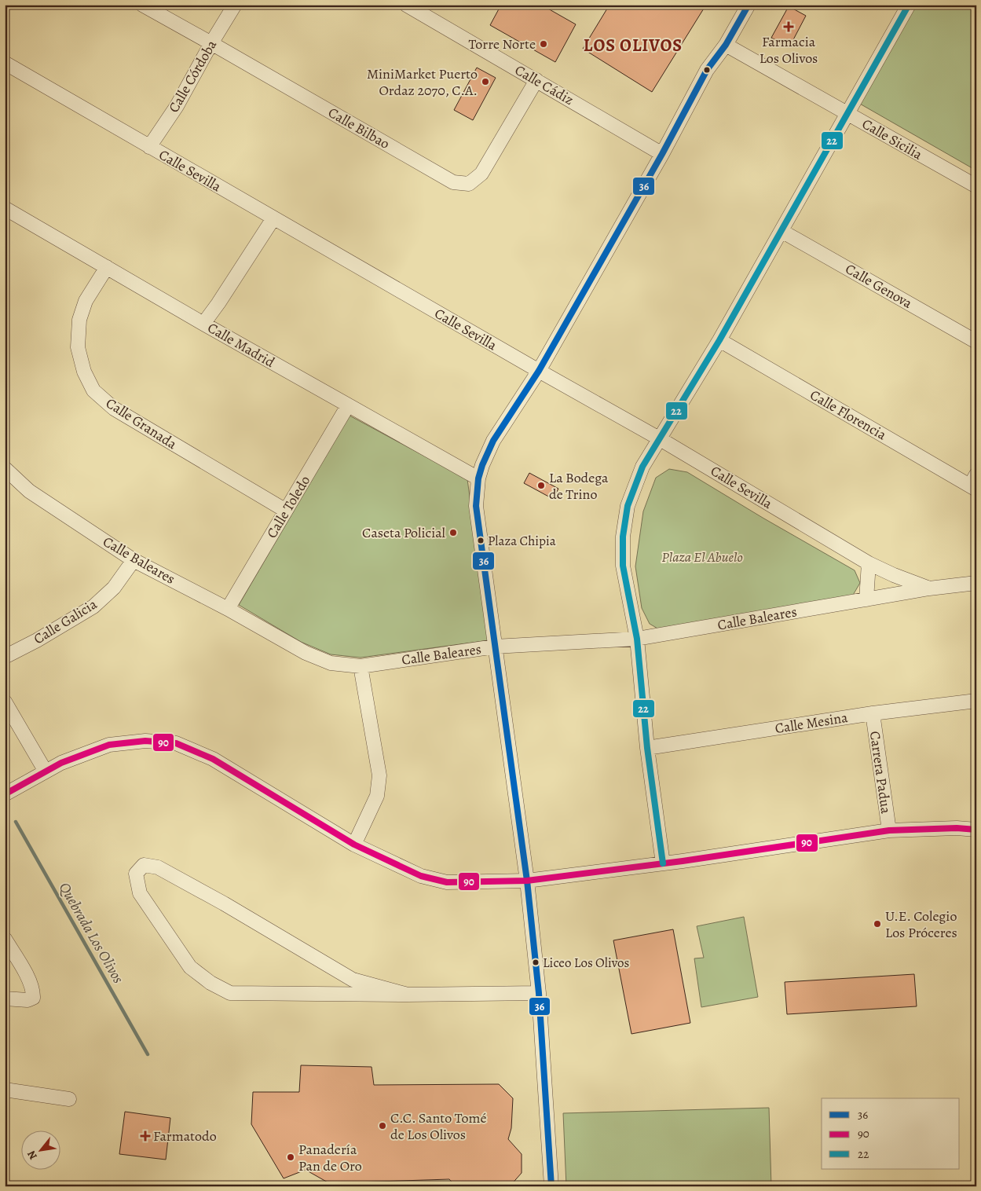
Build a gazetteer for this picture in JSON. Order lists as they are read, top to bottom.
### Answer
{
  "streets": {
    "street": [
      "Calle Córdoba",
      "Calle Cádiz",
      "Calle Bilbao",
      "Calle Sicilia",
      "Calle Sevilla",
      "Calle Genova",
      "Calle Madrid",
      "Calle Florencia",
      "Calle Granada",
      "Calle Toledo",
      "Calle Baleares",
      "Calle Galicia",
      "Calle Mesina",
      "Carrera Padua"
    ]
  },
  "crossings": [
    ["Calle Córdoba", "Calle Bilbao"],
    ["Calle Córdoba", "Calle Sevilla"],
    ["Calle Cádiz", "Calle Bilbao"],
    ["Calle Sevilla", "Calle Baleares"],
    ["Calle Madrid", "Calle Granada"],
    ["Calle Madrid", "Calle Toledo"],
    ["Calle Granada", "Calle Toledo"],
    ["Calle Toledo", "Calle Baleares"],
    ["Calle Baleares", "Calle Galicia"],
    ["Calle Mesina", "Carrera Padua"]
  ],
  "districts": ["LOS OLIVOS"],
  "water": ["Quebrada Los Olivos"],
  "parks": ["Plaza El Abuelo"],
  "places": {
    "health": ["Farmacia Los Olivos", "Farmatodo"],
    "other": [
      "Torre Norte",
      "MiniMarket Puerto Ordaz 2070, C.A.",
      "La Bodega de Trino",
      "Caseta Policial",
      "Plaza Chipia",
      "U.E. Colegio Los Próceres",
      "Liceo Los Olivos",
      "C.C. Santo Tomé de Los Olivos",
      "Panadería Pan de Oro"
    ]
  },
  "lines": ["transit line 36", "transit line 22", "transit line 90"],
  "legend": ["36", "90", "22"],
  "north": "bottom left"
}
